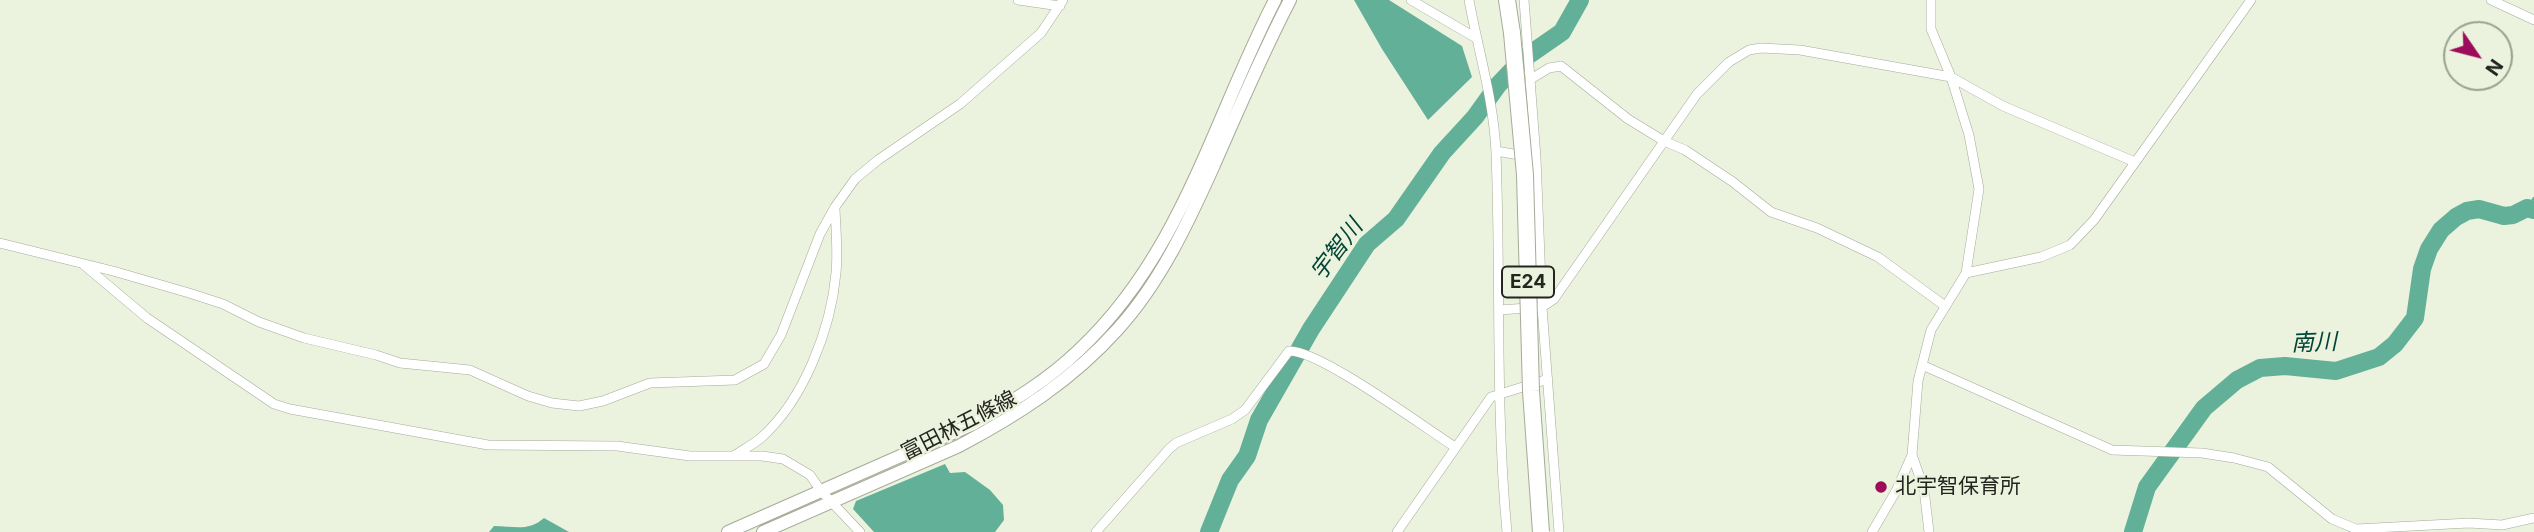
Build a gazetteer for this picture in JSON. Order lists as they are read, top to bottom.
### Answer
{
  "streets": {
    "highway": ["E24"],
    "main road": ["富田林五條線"]
  },
  "water": ["宇智川", "南川"],
  "places": ["北宇智保育所"],
  "north": "bottom right"
}
